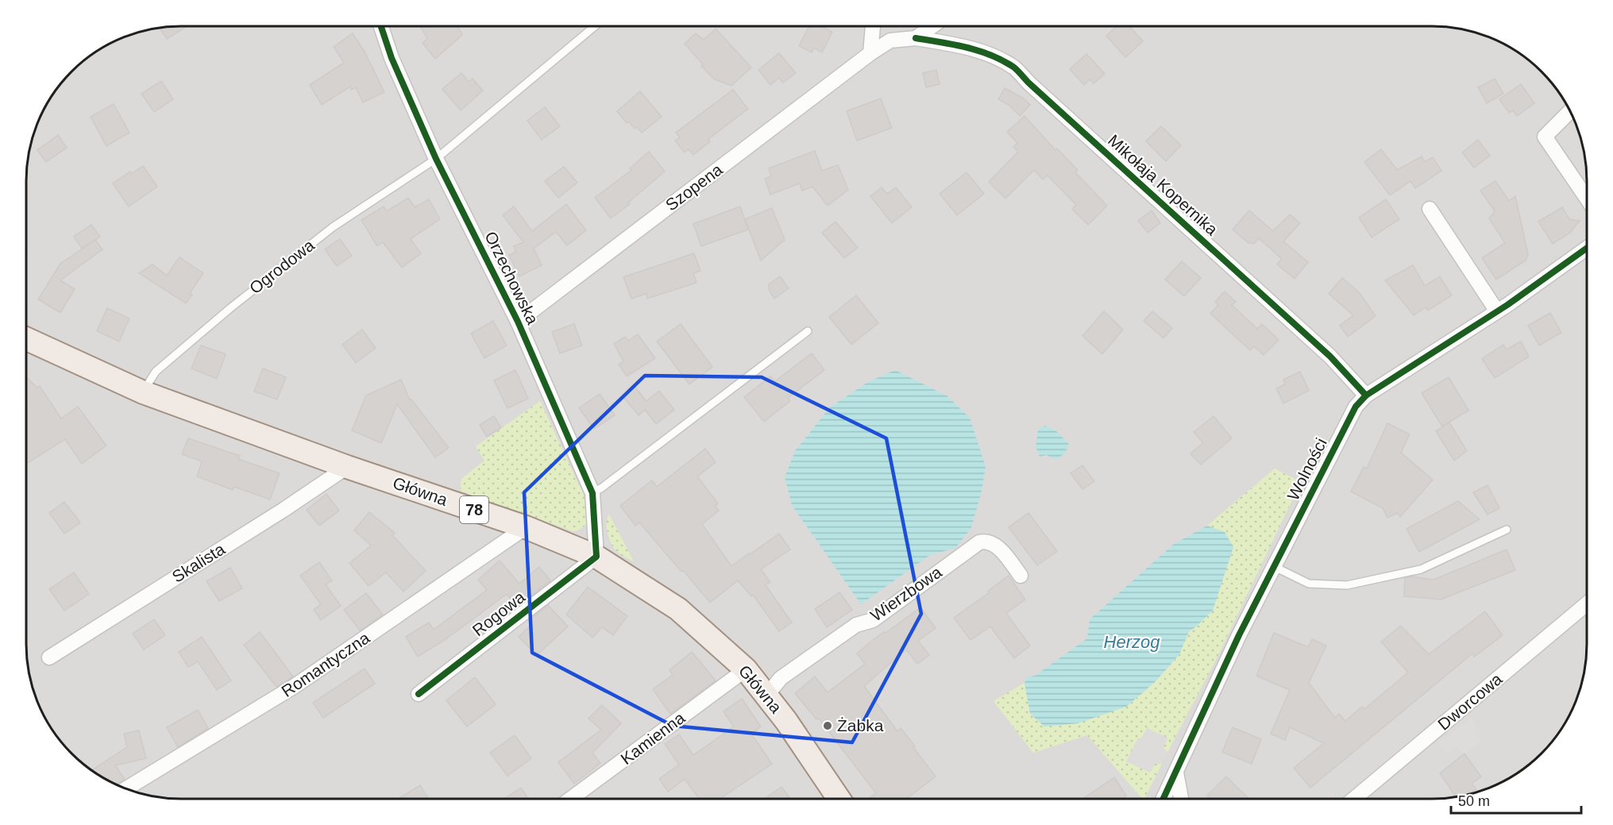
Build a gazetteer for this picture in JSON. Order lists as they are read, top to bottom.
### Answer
{
  "streets": {
    "main road": ["Główna", "78"],
    "street": [
      "Mikołaja Kopernika",
      "Szopena",
      "Orzechowska",
      "Wolności",
      "Skalista",
      "Wierzbowa",
      "Rogowa",
      "Romantyczna",
      "Dworcowa",
      "Kamienna"
    ],
    "lane": ["Ogrodowa"]
  },
  "crossings": [
    ["Mikołaja Kopernika", "Szopena"],
    ["Mikołaja Kopernika", "Wolności"],
    ["Szopena", "Orzechowska"],
    ["Ogrodowa", "Orzechowska"],
    ["Ogrodowa", "Główna"],
    ["Orzechowska", "Główna"],
    ["Orzechowska", "Rogowa"],
    ["Główna", "Skalista"],
    ["Główna", "Wierzbowa"],
    ["Główna", "Rogowa"],
    ["Główna", "Romantyczna"],
    ["Główna", "Kamienna"]
  ],
  "water": ["Herzog"],
  "places": ["Żabka"],
  "scale_bar": "50 m"
}
